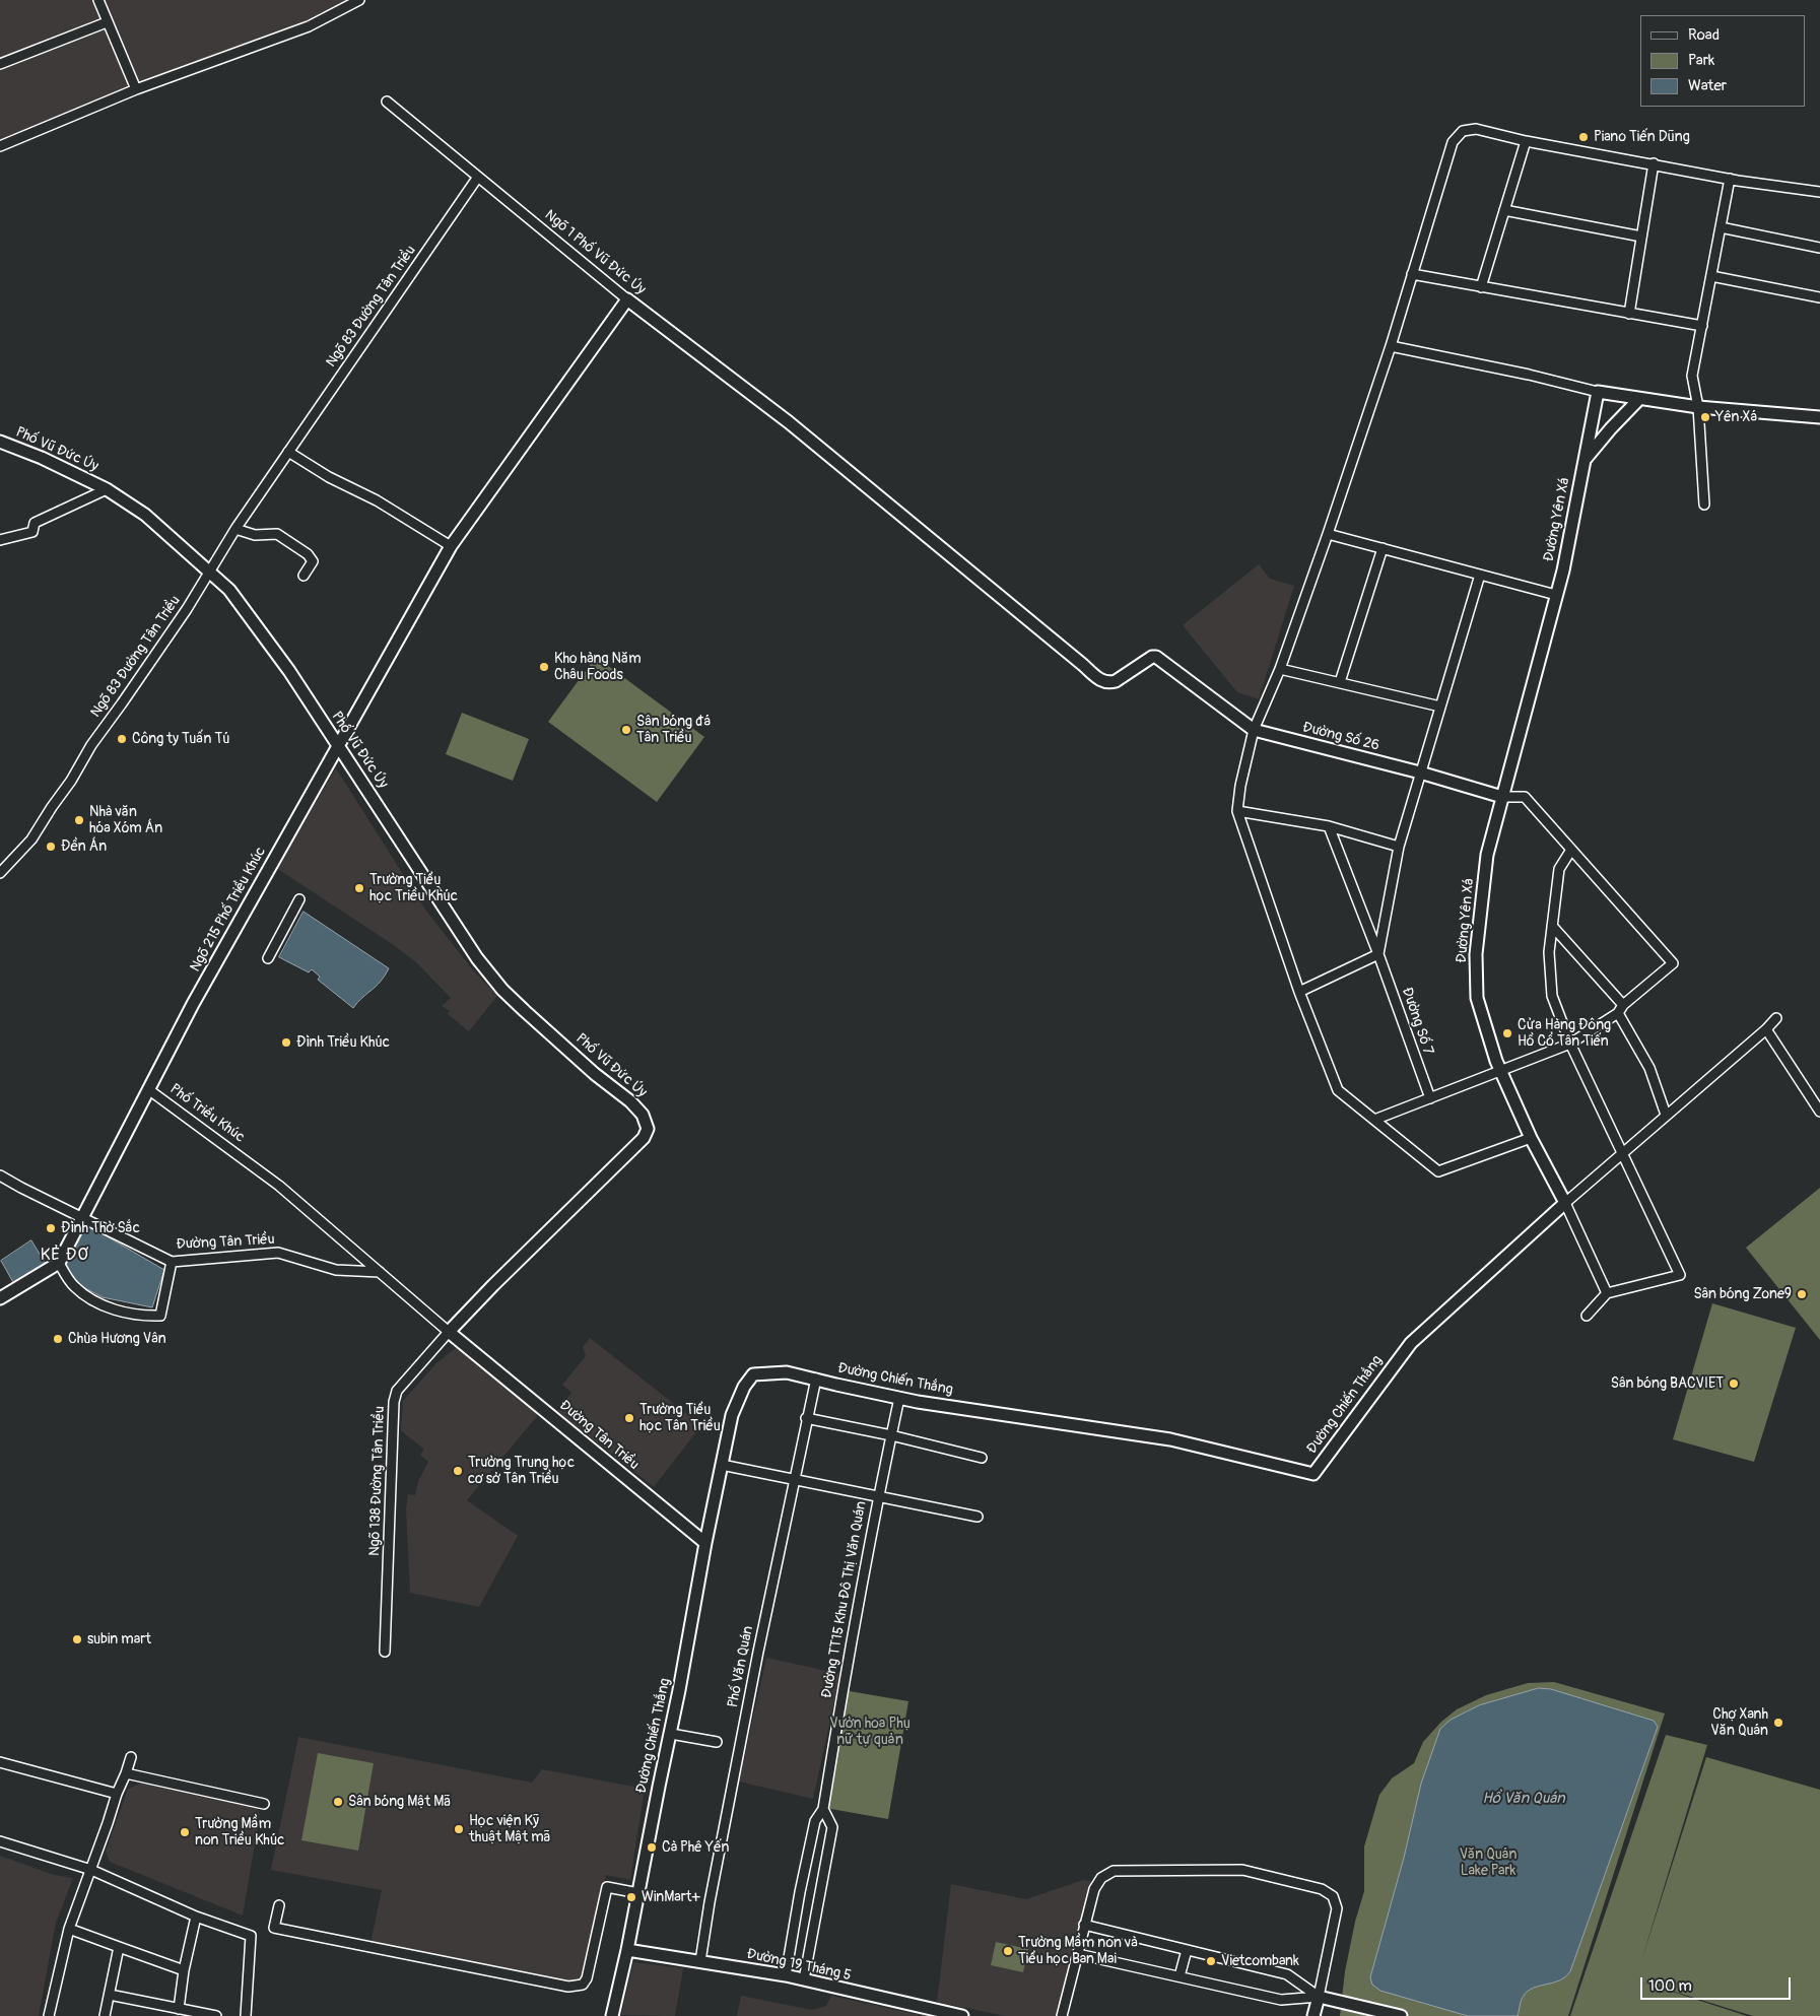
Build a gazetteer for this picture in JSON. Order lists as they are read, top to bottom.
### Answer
{
  "streets": {
    "street": [
      "Ngõ 1 Phố Vũ Đức Úy",
      "Ngõ 83 Đường Tân Triều",
      "Phố Vũ Đức Úy",
      "Đường Yên Xá",
      "Đường Số 26",
      "Ngõ 215 Phố Triều Khúc",
      "Đường Số 7",
      "Phố Triều Khúc",
      "Đường Tân Triều",
      "Đường Chiến Thắng",
      "Ngõ 138 Đường Tân Triều",
      "Đường TT15 Khu Đô Thị Văn Quán",
      "Phố Văn Quán",
      "Đường 19 Tháng 5"
    ]
  },
  "crossings": [
    ["Ngõ 1 Phố Vũ Đức Úy", "Ngõ 83 Đường Tân Triều"],
    ["Ngõ 1 Phố Vũ Đức Úy", "Đường Số 26"],
    ["Ngõ 1 Phố Vũ Đức Úy", "Ngõ 215 Phố Triều Khúc"],
    ["Ngõ 83 Đường Tân Triều", "Phố Vũ Đức Úy"],
    ["Phố Vũ Đức Úy", "Ngõ 215 Phố Triều Khúc"],
    ["Phố Vũ Đức Úy", "Đường Tân Triều"],
    ["Phố Vũ Đức Úy", "Ngõ 138 Đường Tân Triều"],
    ["Đường Yên Xá", "Đường Số 26"],
    ["Đường Yên Xá", "Đường Chiến Thắng"],
    ["Ngõ 215 Phố Triều Khúc", "Phố Triều Khúc"],
    ["Phố Triều Khúc", "Đường Tân Triều"],
    ["Đường Tân Triều", "Đường Chiến Thắng"],
    ["Đường Tân Triều", "Ngõ 138 Đường Tân Triều"],
    ["Đường Chiến Thắng", "Đường TT15 Khu Đô Thị Văn Quán"],
    ["Đường Chiến Thắng", "Phố Văn Quán"],
    ["Đường Chiến Thắng", "Đường 19 Tháng 5"],
    ["Phố Văn Quán", "Đường 19 Tháng 5"]
  ],
  "districts": ["KẺ ĐƠ"],
  "water": ["Hồ Văn Quán"],
  "parks": ["Vườn hoa Phụ nữ tự quản", "Văn Quán Lake Park"],
  "places": [
    "Piano Tiến Dũng",
    "Yên Xá",
    "Kho hàng Năm Châu Foods",
    "Sân bóng đá Tân Triều",
    "Công ty Tuấn Tú",
    "Nhà văn hóa Xóm Án",
    "Đền Án",
    "Trường Tiểu học Triều Khúc",
    "Cửa Hàng Đông Hồ Cổ Tân Tiến",
    "Đình Triều Khúc",
    "Đình Thờ Sắc",
    "Sân bóng Zone9",
    "Chùa Hương Vân",
    "Sân bóng BACVIET",
    "Trường Tiểu học Tân Triều",
    "Trường Trung học cơ sở Tân Triều",
    "subin mart",
    "Chợ Xanh Văn Quán",
    "Sân bóng Mật Mã",
    "Học viện Kỹ thuật Mật mã",
    "Trường Mầm non Triều Khúc",
    "Cà Phê Yến",
    "WinMart+",
    "Trường Mầm non và Tiểu học Ban Mai",
    "Vietcombank"
  ],
  "legend": ["Road", "Park", "Water"],
  "scale_bar": "100 m"
}
